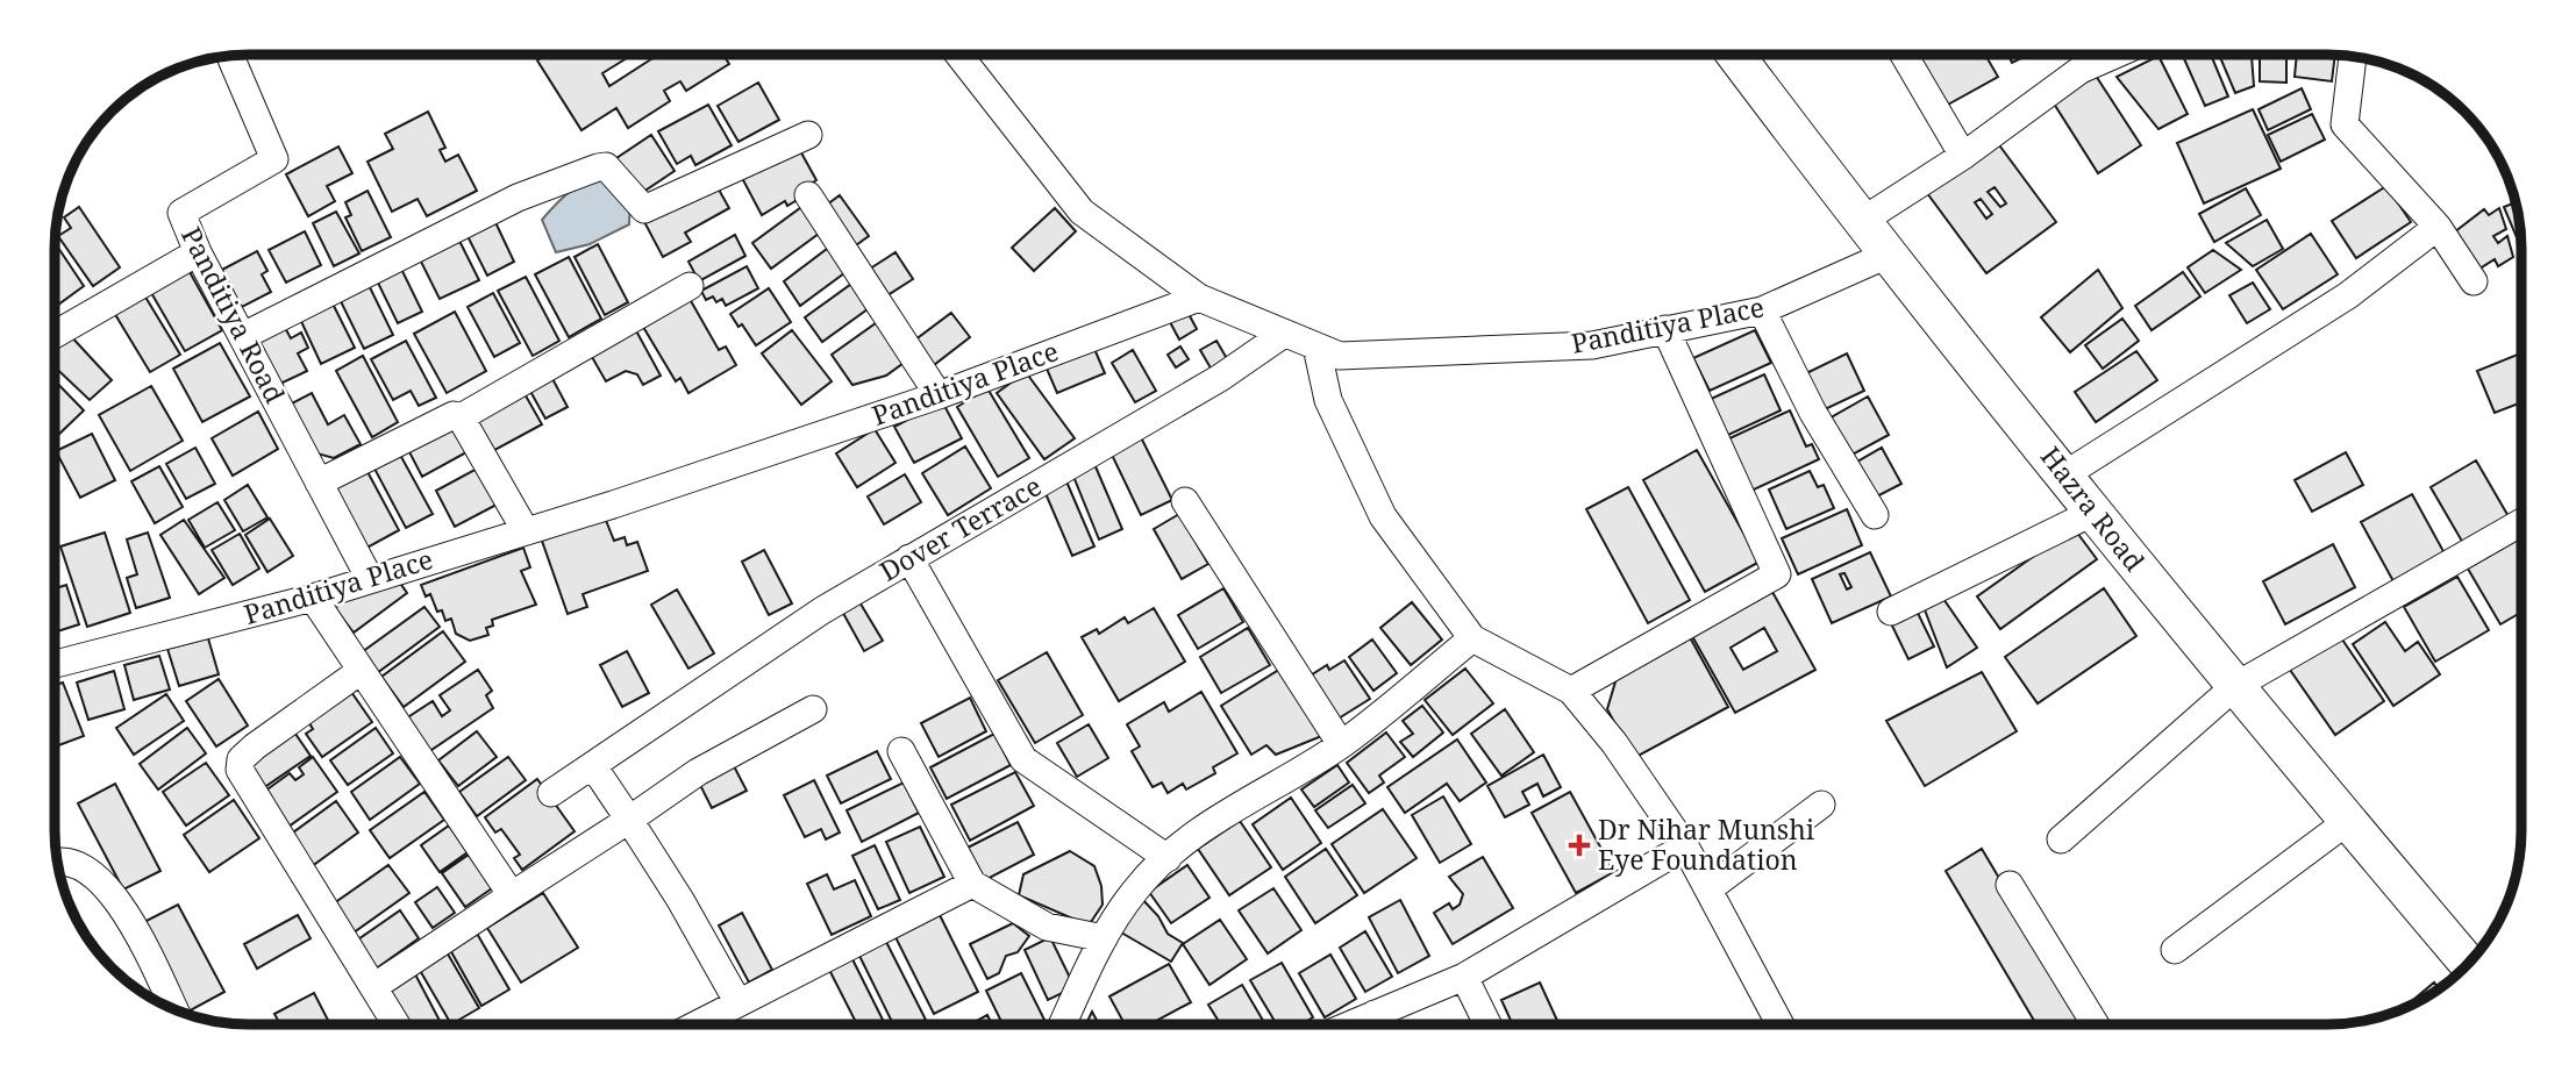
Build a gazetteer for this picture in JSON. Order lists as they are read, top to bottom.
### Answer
{
  "streets": {
    "main road": ["Hazra Road"],
    "street": ["Panditiya Road", "Panditiya Place", "Dover Terrace"]
  },
  "crossings": [
    ["Panditiya Road", "Panditiya Place"],
    ["Panditiya Place", "Hazra Road"],
    ["Panditiya Place", "Dover Terrace"]
  ],
  "places": {
    "health": ["Dr Nihar Munshi Eye Foundation"]
  }
}
